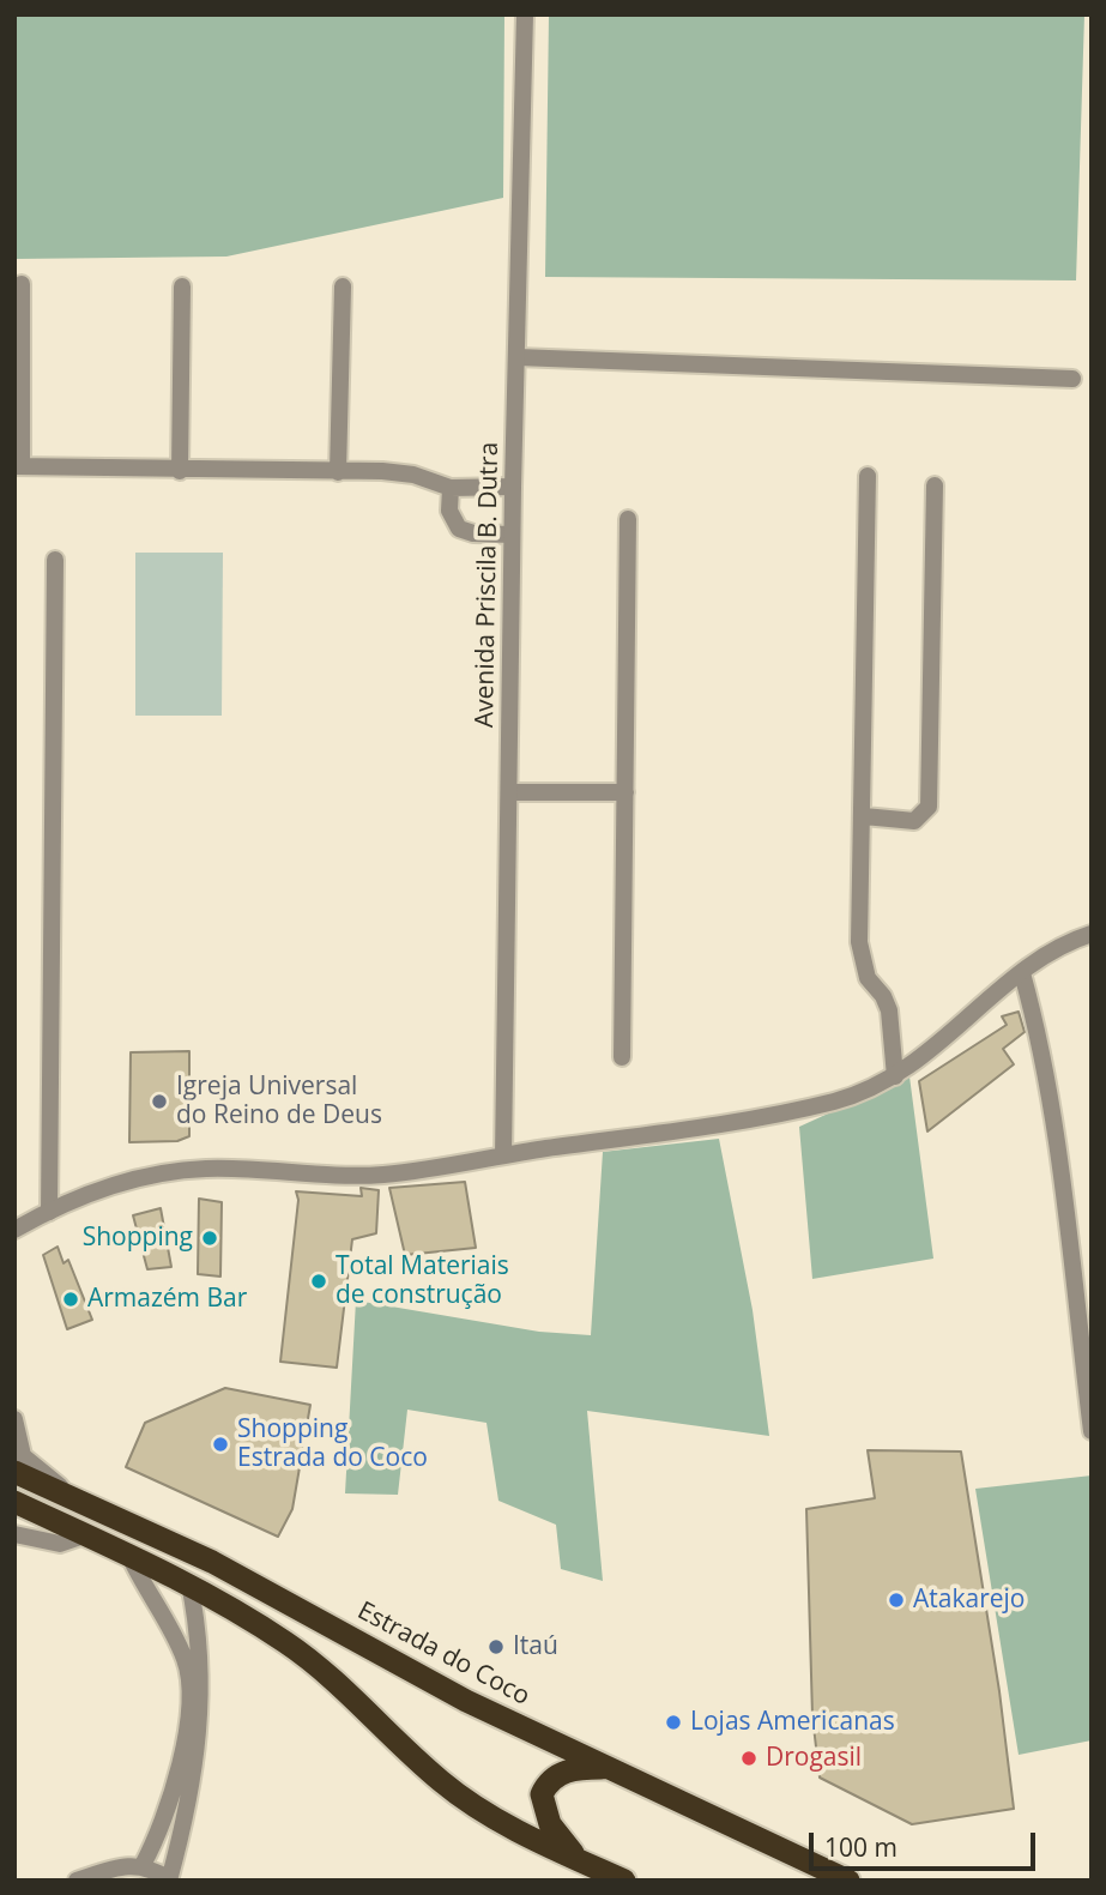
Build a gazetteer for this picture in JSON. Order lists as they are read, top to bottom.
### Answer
{
  "streets": {
    "highway": ["Estrada do Coco"],
    "street": ["Avenida Priscila B. Dutra"]
  },
  "places": [
    "Igreja Universal do Reino de Deus",
    "Shopping",
    "Total Materiais de construção",
    "Armazém Bar",
    "Shopping Estrada do Coco",
    "Atakarejo",
    "Itaú",
    "Lojas Americanas",
    "Drogasil"
  ],
  "scale_bar": "100 m"
}
